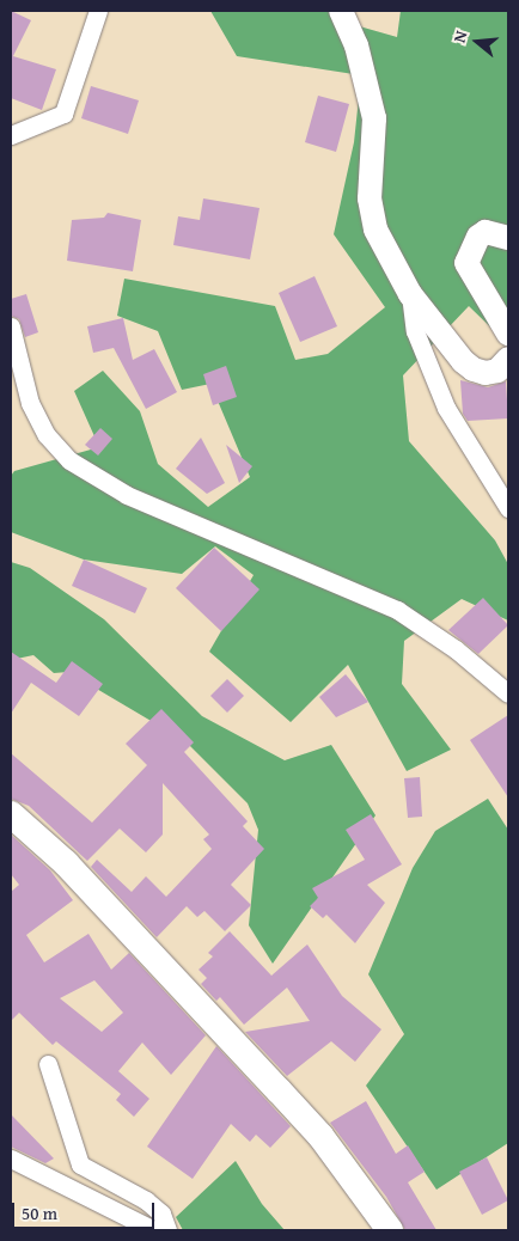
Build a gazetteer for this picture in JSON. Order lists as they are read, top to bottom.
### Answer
{
  "scale_bar": "50 m",
  "north": "left"
}
